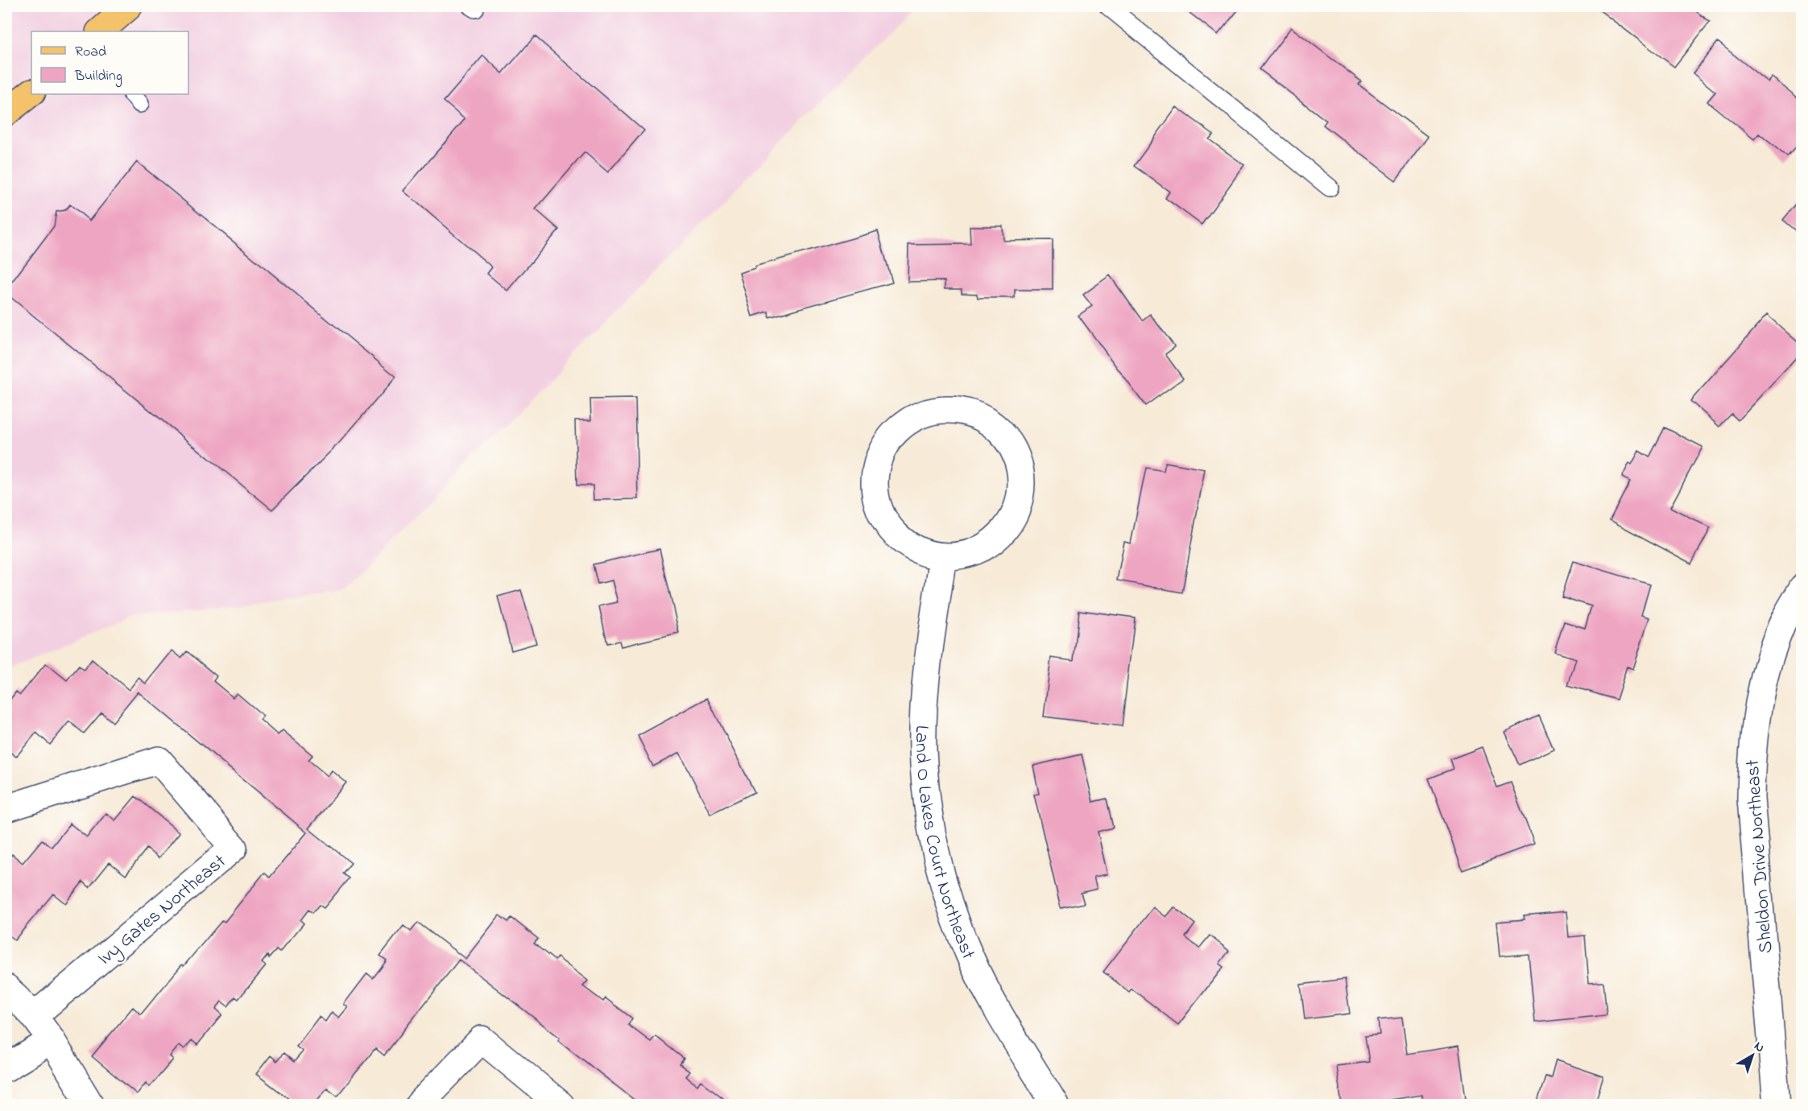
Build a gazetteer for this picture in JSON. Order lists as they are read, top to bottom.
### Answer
{
  "streets": {
    "street": ["Land O Lakes Court Northeast", "Sheldon Drive Northeast", "Ivy Gates Northeast"]
  },
  "legend": ["Road", "Building"],
  "north": "top right"
}
